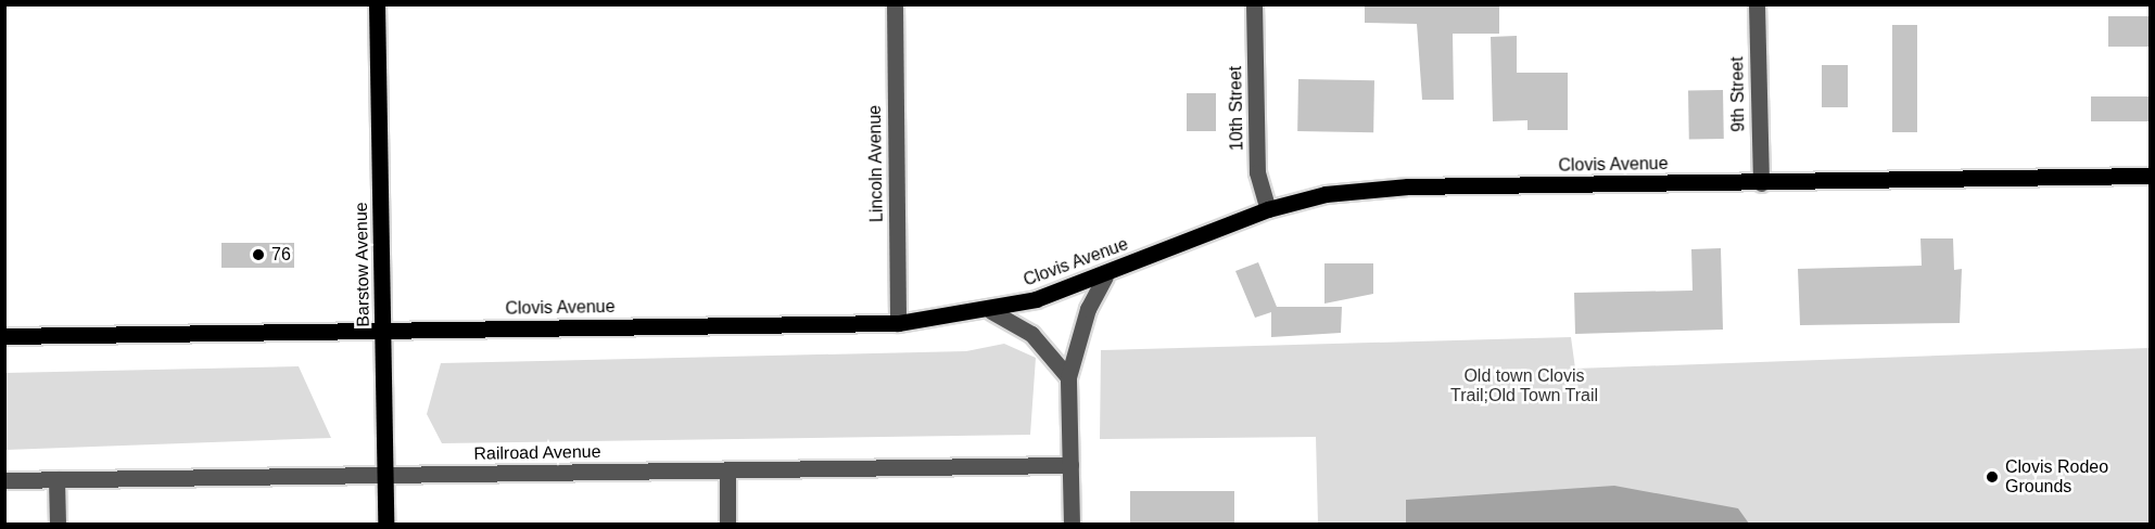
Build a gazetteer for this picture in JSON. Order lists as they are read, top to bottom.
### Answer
{
  "streets": {
    "main road": ["Clovis Avenue", "Barstow Avenue"],
    "street": [
      "9th Street",
      "10th Street",
      "Lincoln Avenue",
      "Railroad Avenue"
    ]
  },
  "crossings": [
    ["9th Street", "Clovis Avenue"],
    ["10th Street", "Clovis Avenue"],
    ["Lincoln Avenue", "Clovis Avenue"],
    ["Clovis Avenue", "Barstow Avenue"],
    ["Barstow Avenue", "Railroad Avenue"]
  ],
  "parks": ["Old town Clovis Trail;Old Town Trail"],
  "places": ["76", "Clovis Rodeo Grounds"]
}
